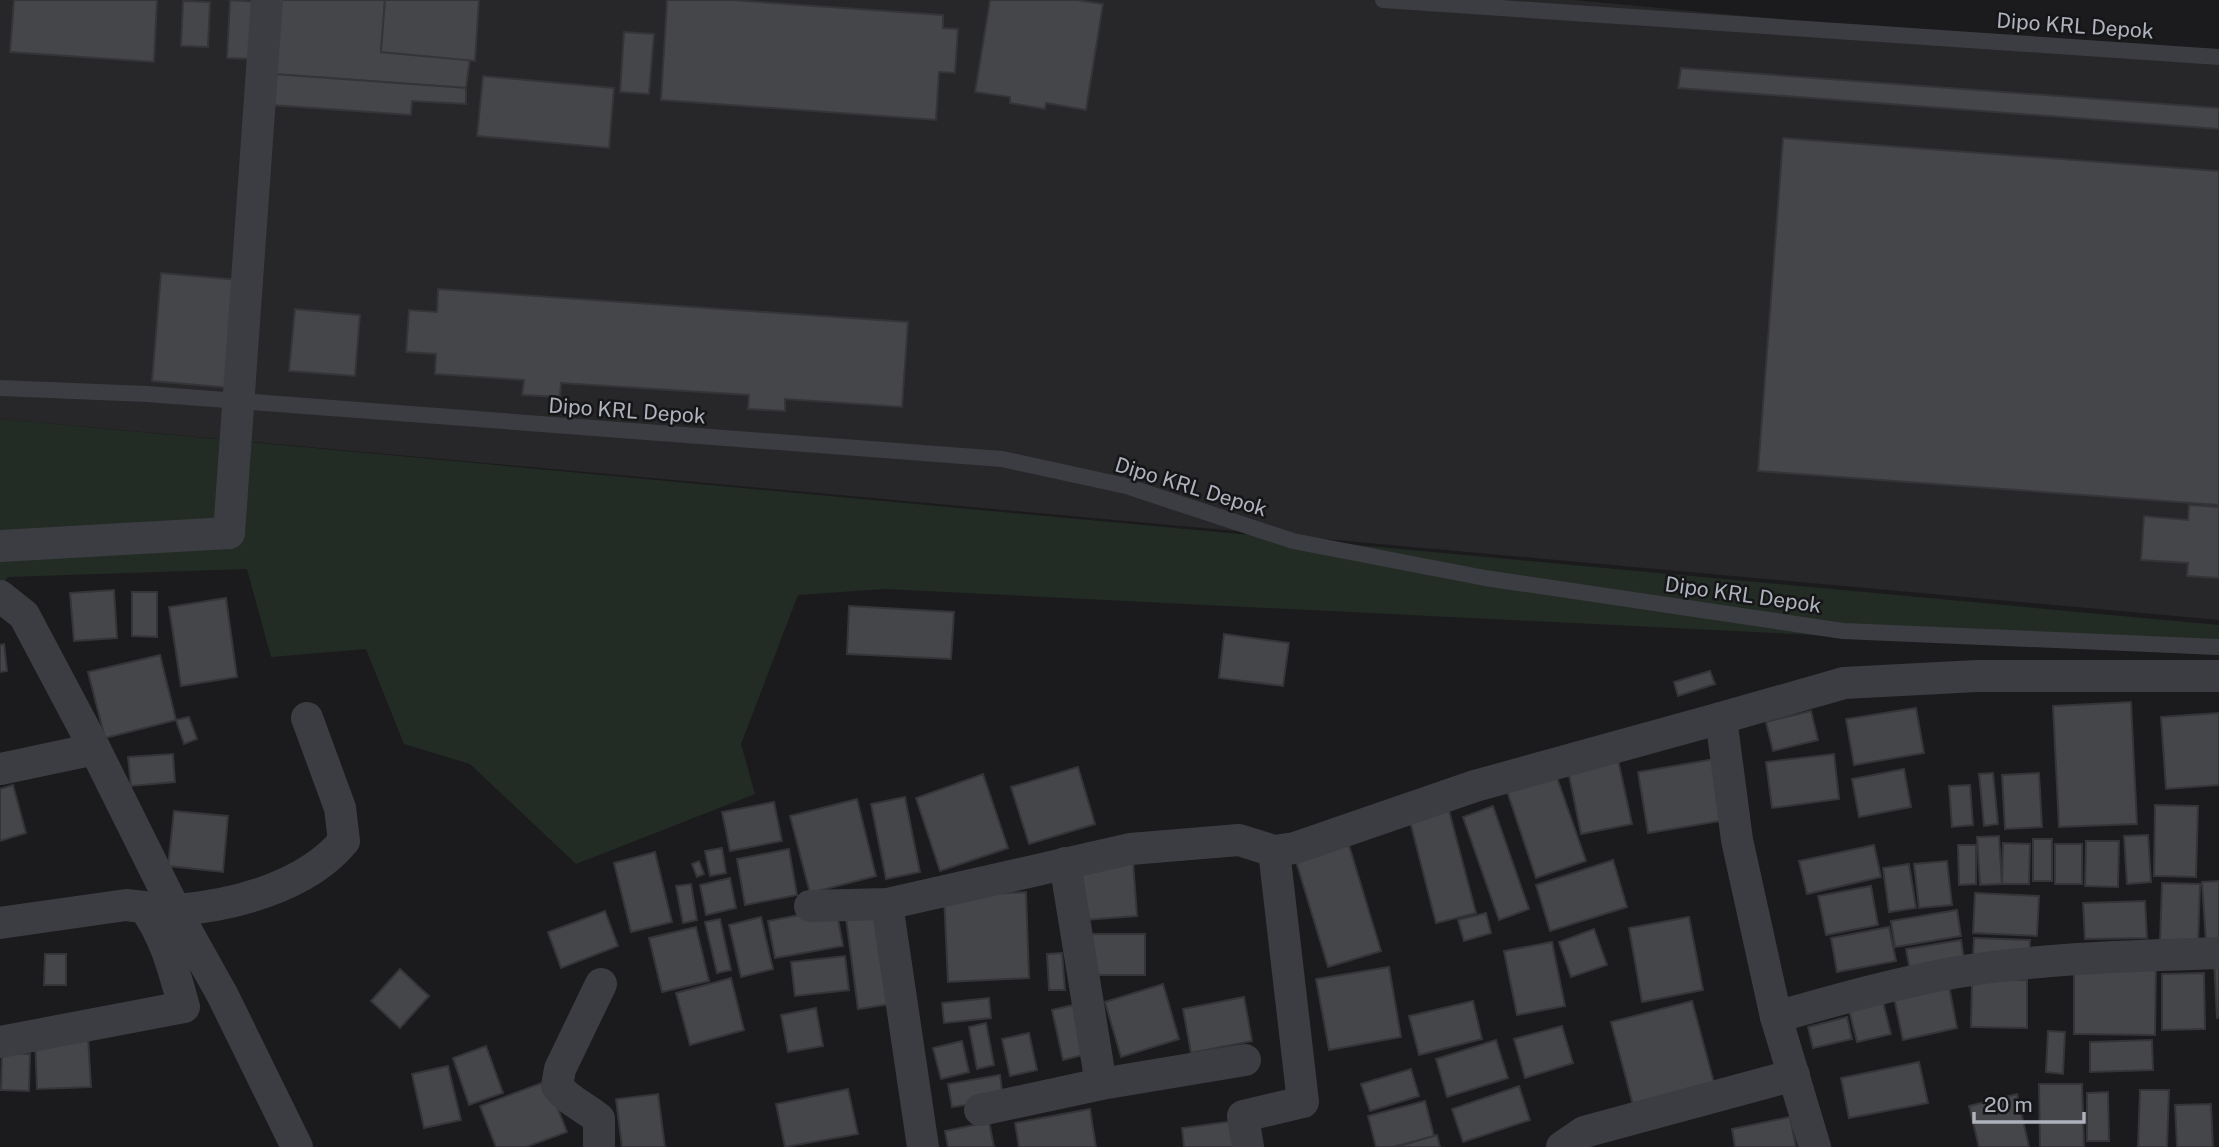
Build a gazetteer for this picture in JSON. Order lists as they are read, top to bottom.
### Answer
{
  "streets": {
    "lane": ["Dipo KRL Depok"]
  },
  "scale_bar": "20 m"
}
